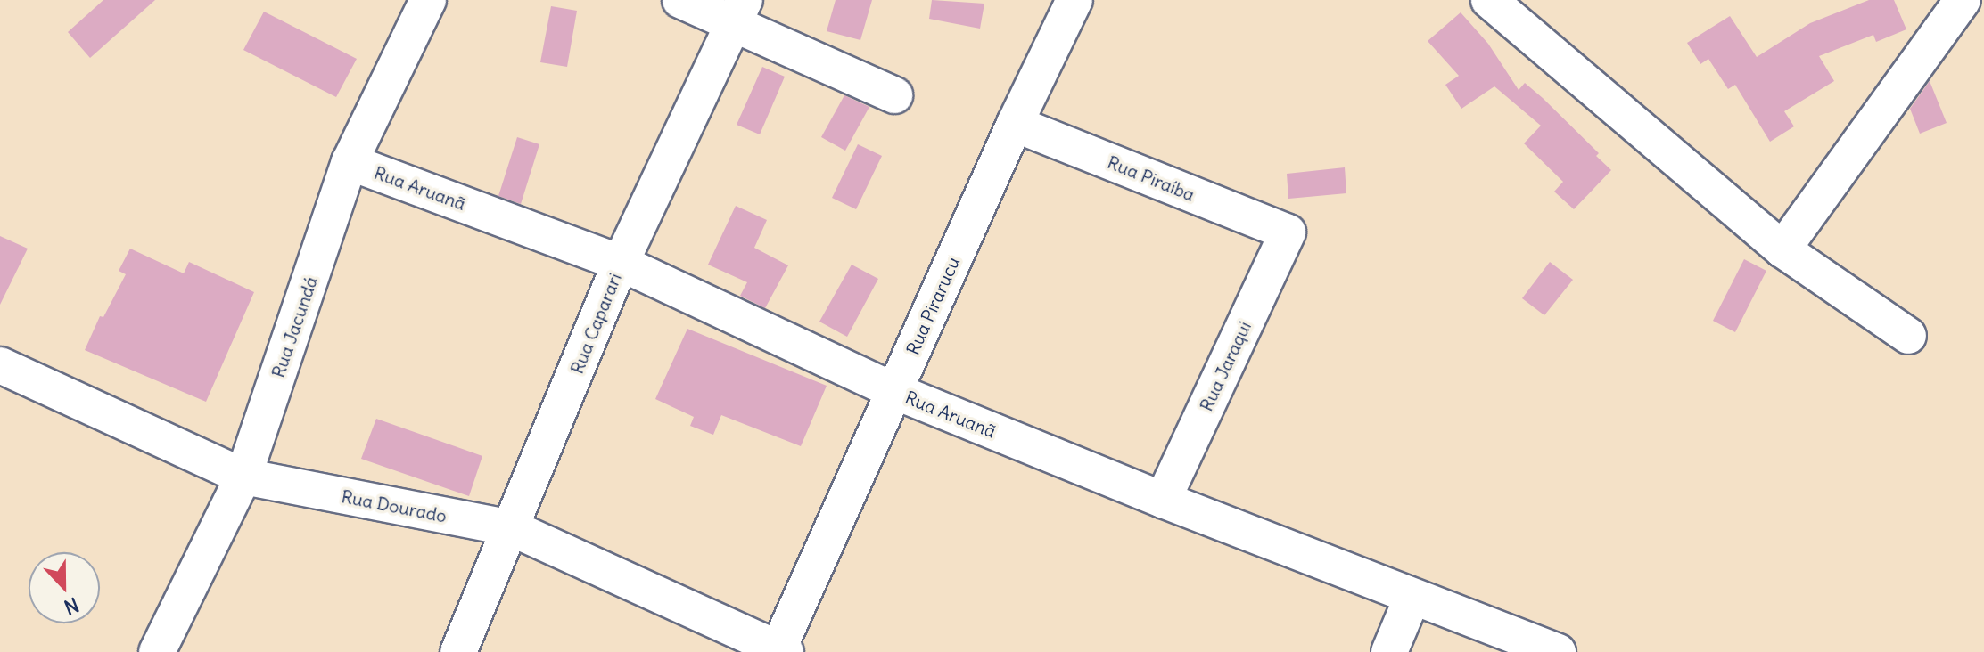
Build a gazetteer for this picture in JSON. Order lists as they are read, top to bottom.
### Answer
{
  "streets": {
    "street": [
      "Rua Piraíba",
      "Rua Aruanã",
      "Rua Pirarucu",
      "Rua Caparari",
      "Rua Jacundá",
      "Rua Jaraqui",
      "Rua Dourado"
    ]
  },
  "crossings": [
    ["Rua Piraíba", "Rua Pirarucu"],
    ["Rua Piraíba", "Rua Jaraqui"],
    ["Rua Aruanã", "Rua Pirarucu"],
    ["Rua Aruanã", "Rua Caparari"],
    ["Rua Aruanã", "Rua Jacundá"],
    ["Rua Aruanã", "Rua Jaraqui"],
    ["Rua Pirarucu", "Rua Dourado"],
    ["Rua Caparari", "Rua Dourado"],
    ["Rua Jacundá", "Rua Dourado"]
  ],
  "north": "bottom"
}
